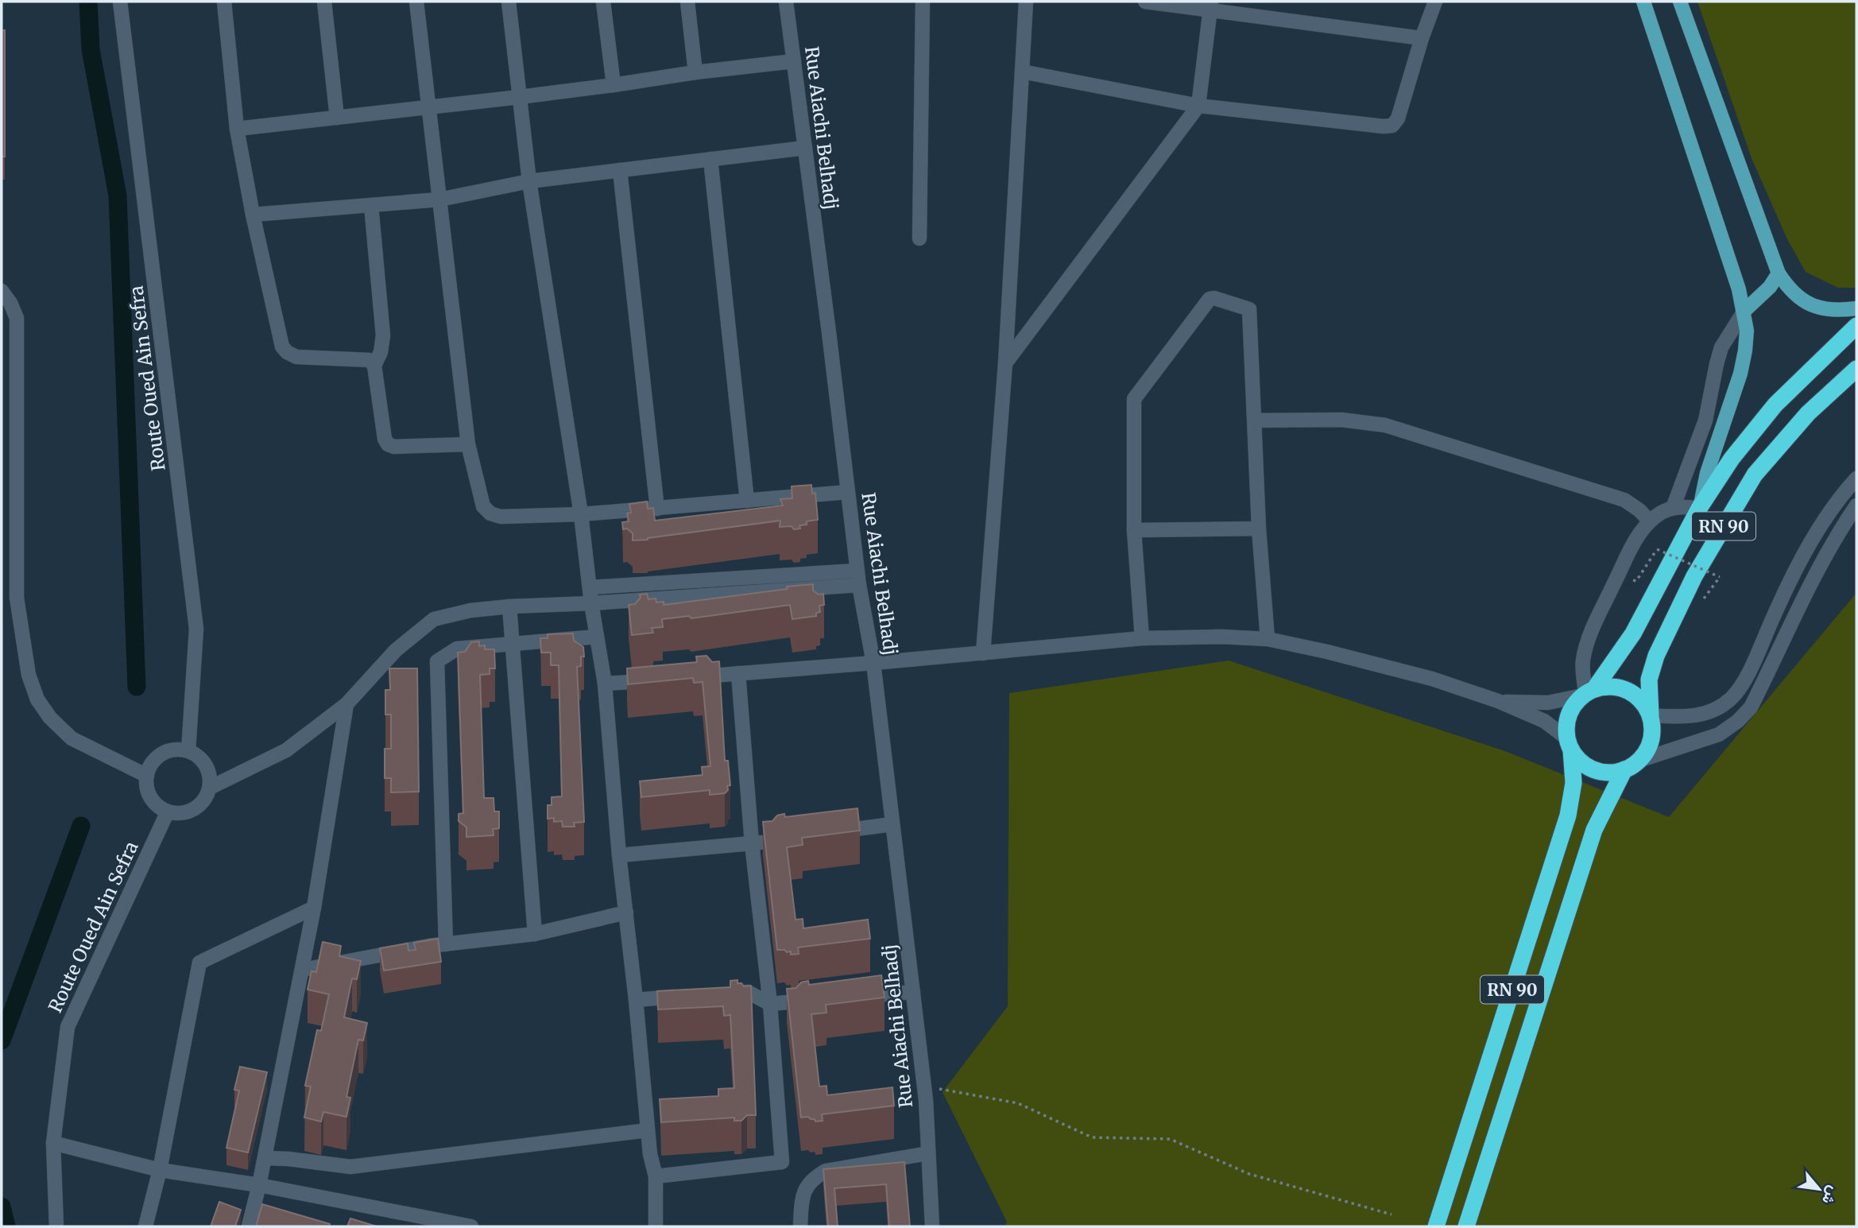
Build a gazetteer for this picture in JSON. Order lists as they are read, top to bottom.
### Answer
{
  "streets": {
    "highway": ["RN 90"],
    "street": ["Rue Aiachi Belhadj", "Route Oued Ain Sefra"]
  },
  "north": "bottom right"
}
